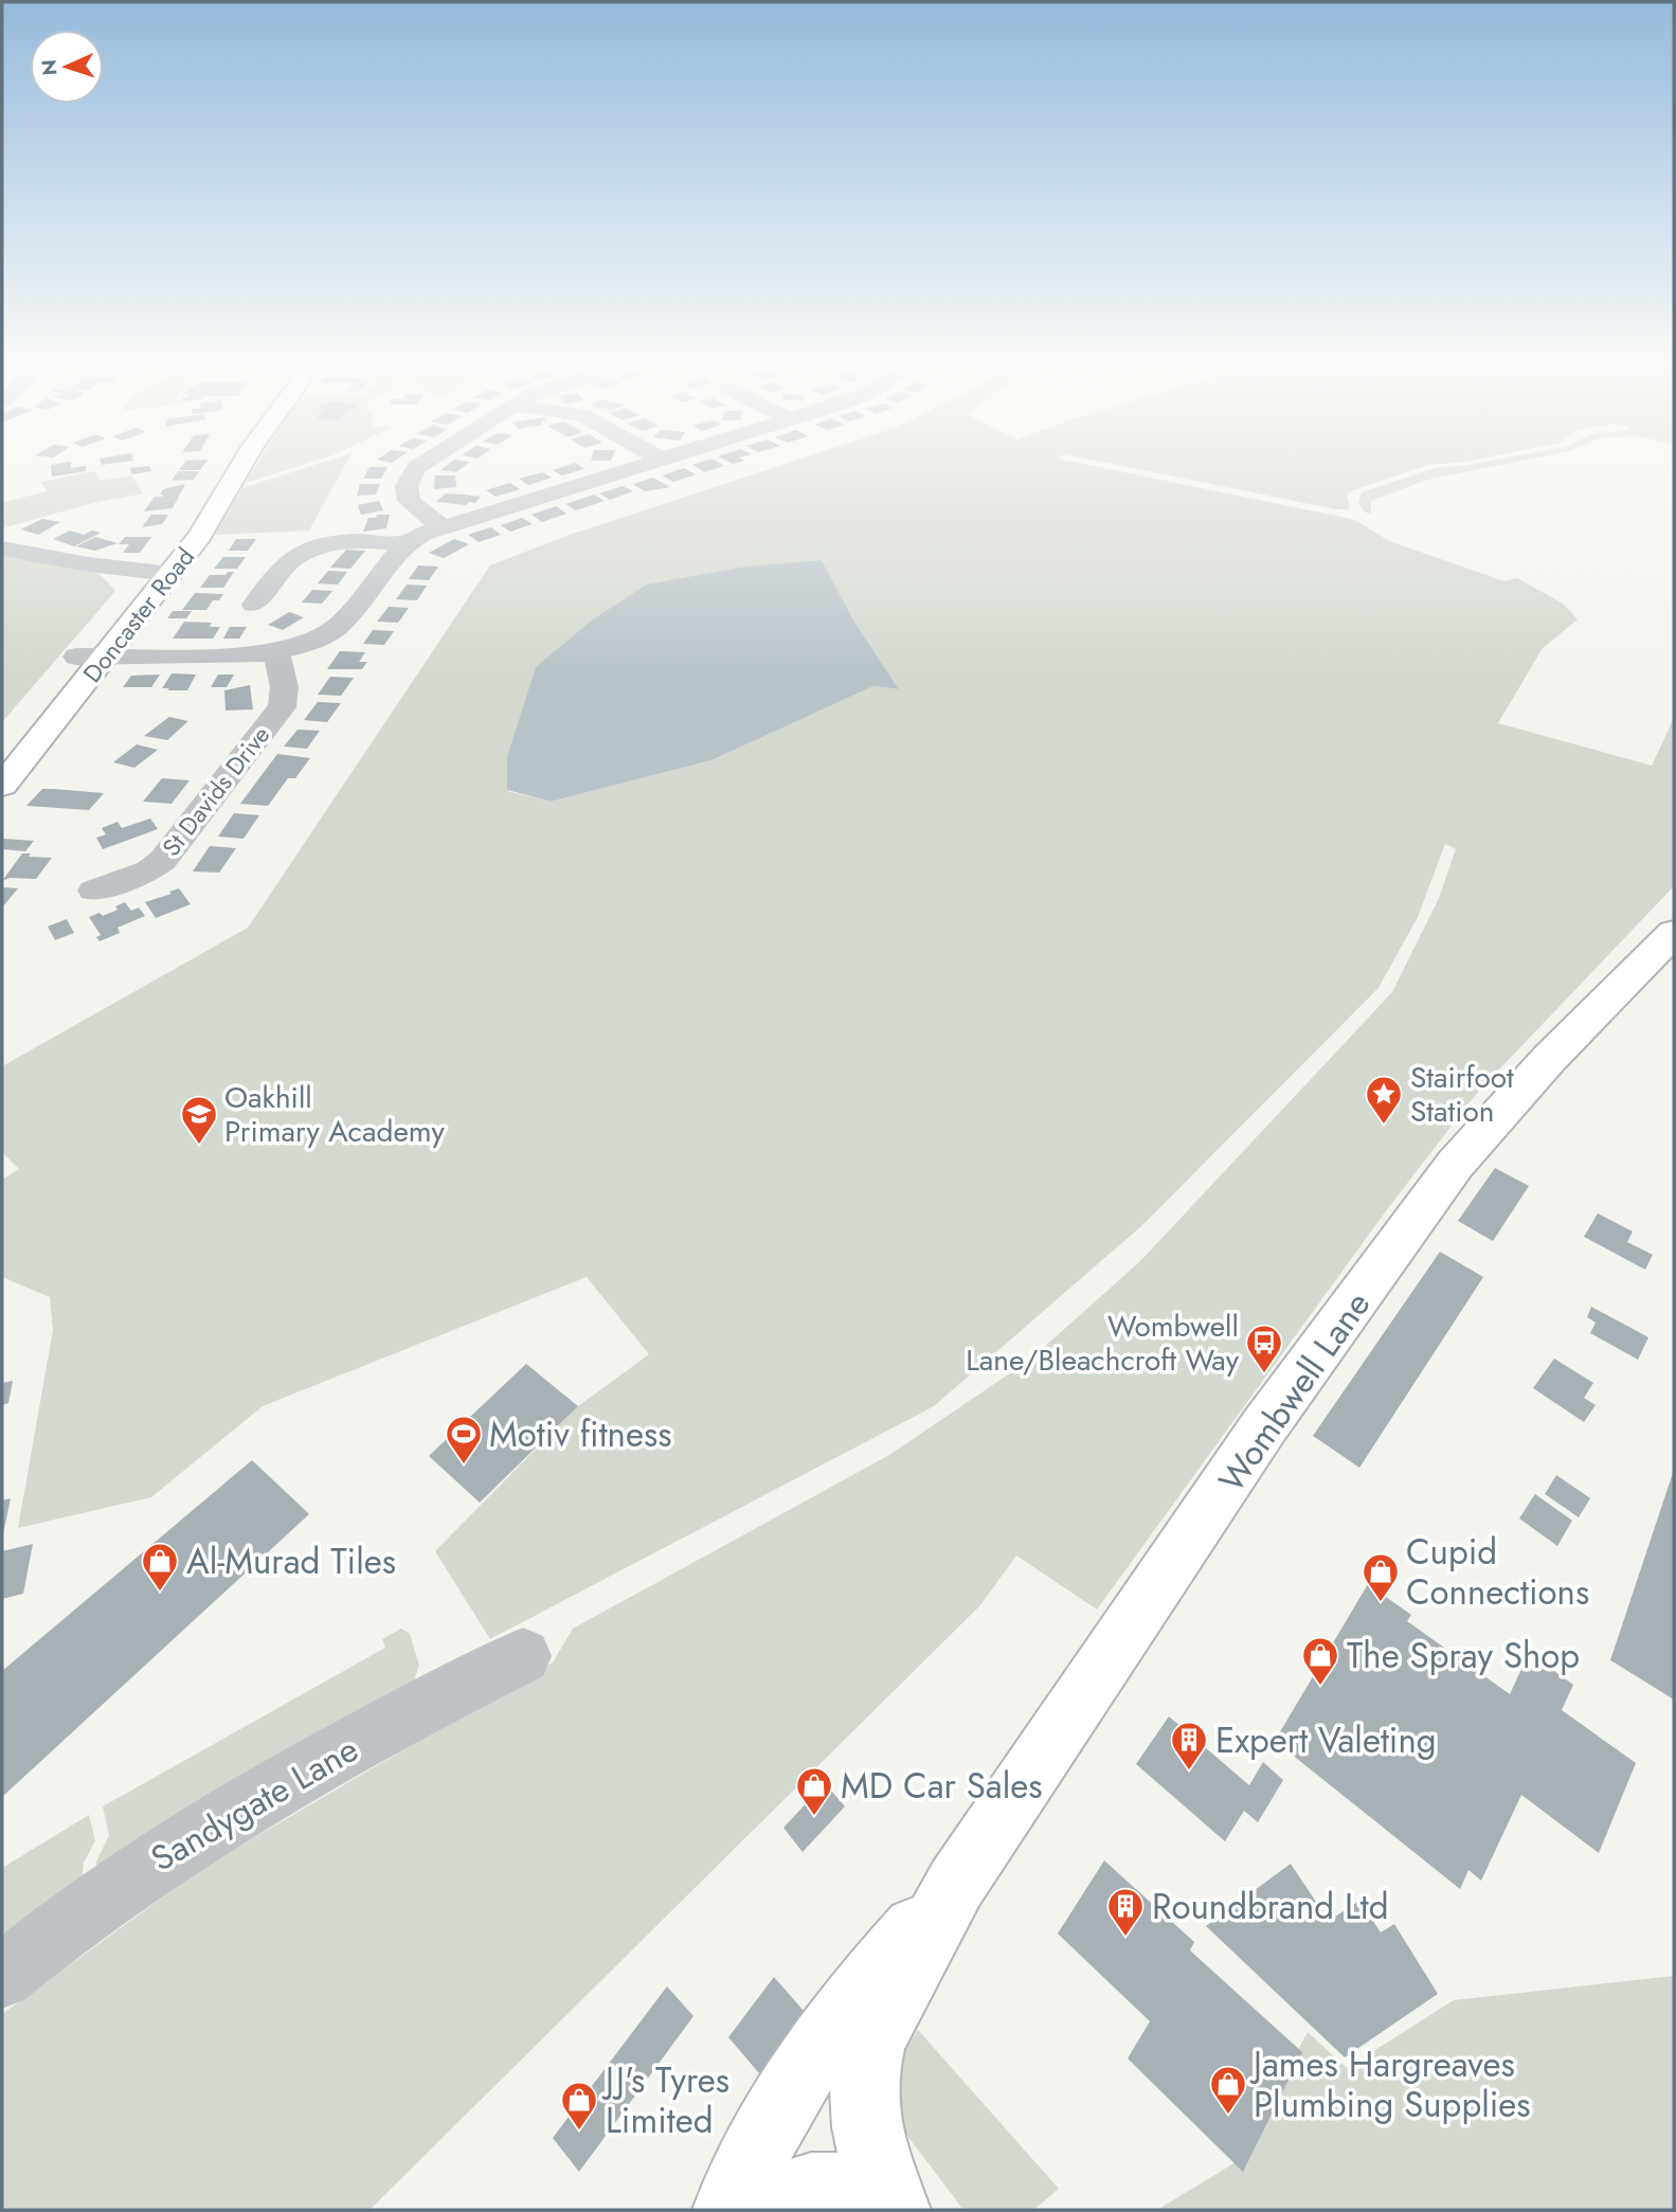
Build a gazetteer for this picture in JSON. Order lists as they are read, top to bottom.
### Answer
{
  "streets": {
    "main road": ["Doncaster Road", "Wombwell Lane"],
    "street": ["St Davids Drive", "Sandygate Lane"]
  },
  "places": {
    "place": ["Stairfoot Station"],
    "school or university": ["Oakhill Primary Academy"],
    "bus stop": ["Wombwell Lane/Bleachcroft Way"],
    "sports": ["Motiv fitness"],
    "shop": [
      "Al-Murad Tiles",
      "Cupid Connections",
      "The Spray Shop",
      "MD Car Sales",
      "James Hargreaves Plumbing Supplies",
      "JJ's Tyres Limited"
    ],
    "building": ["Expert Valeting", "Roundbrand Ltd"]
  },
  "north": "left"
}
